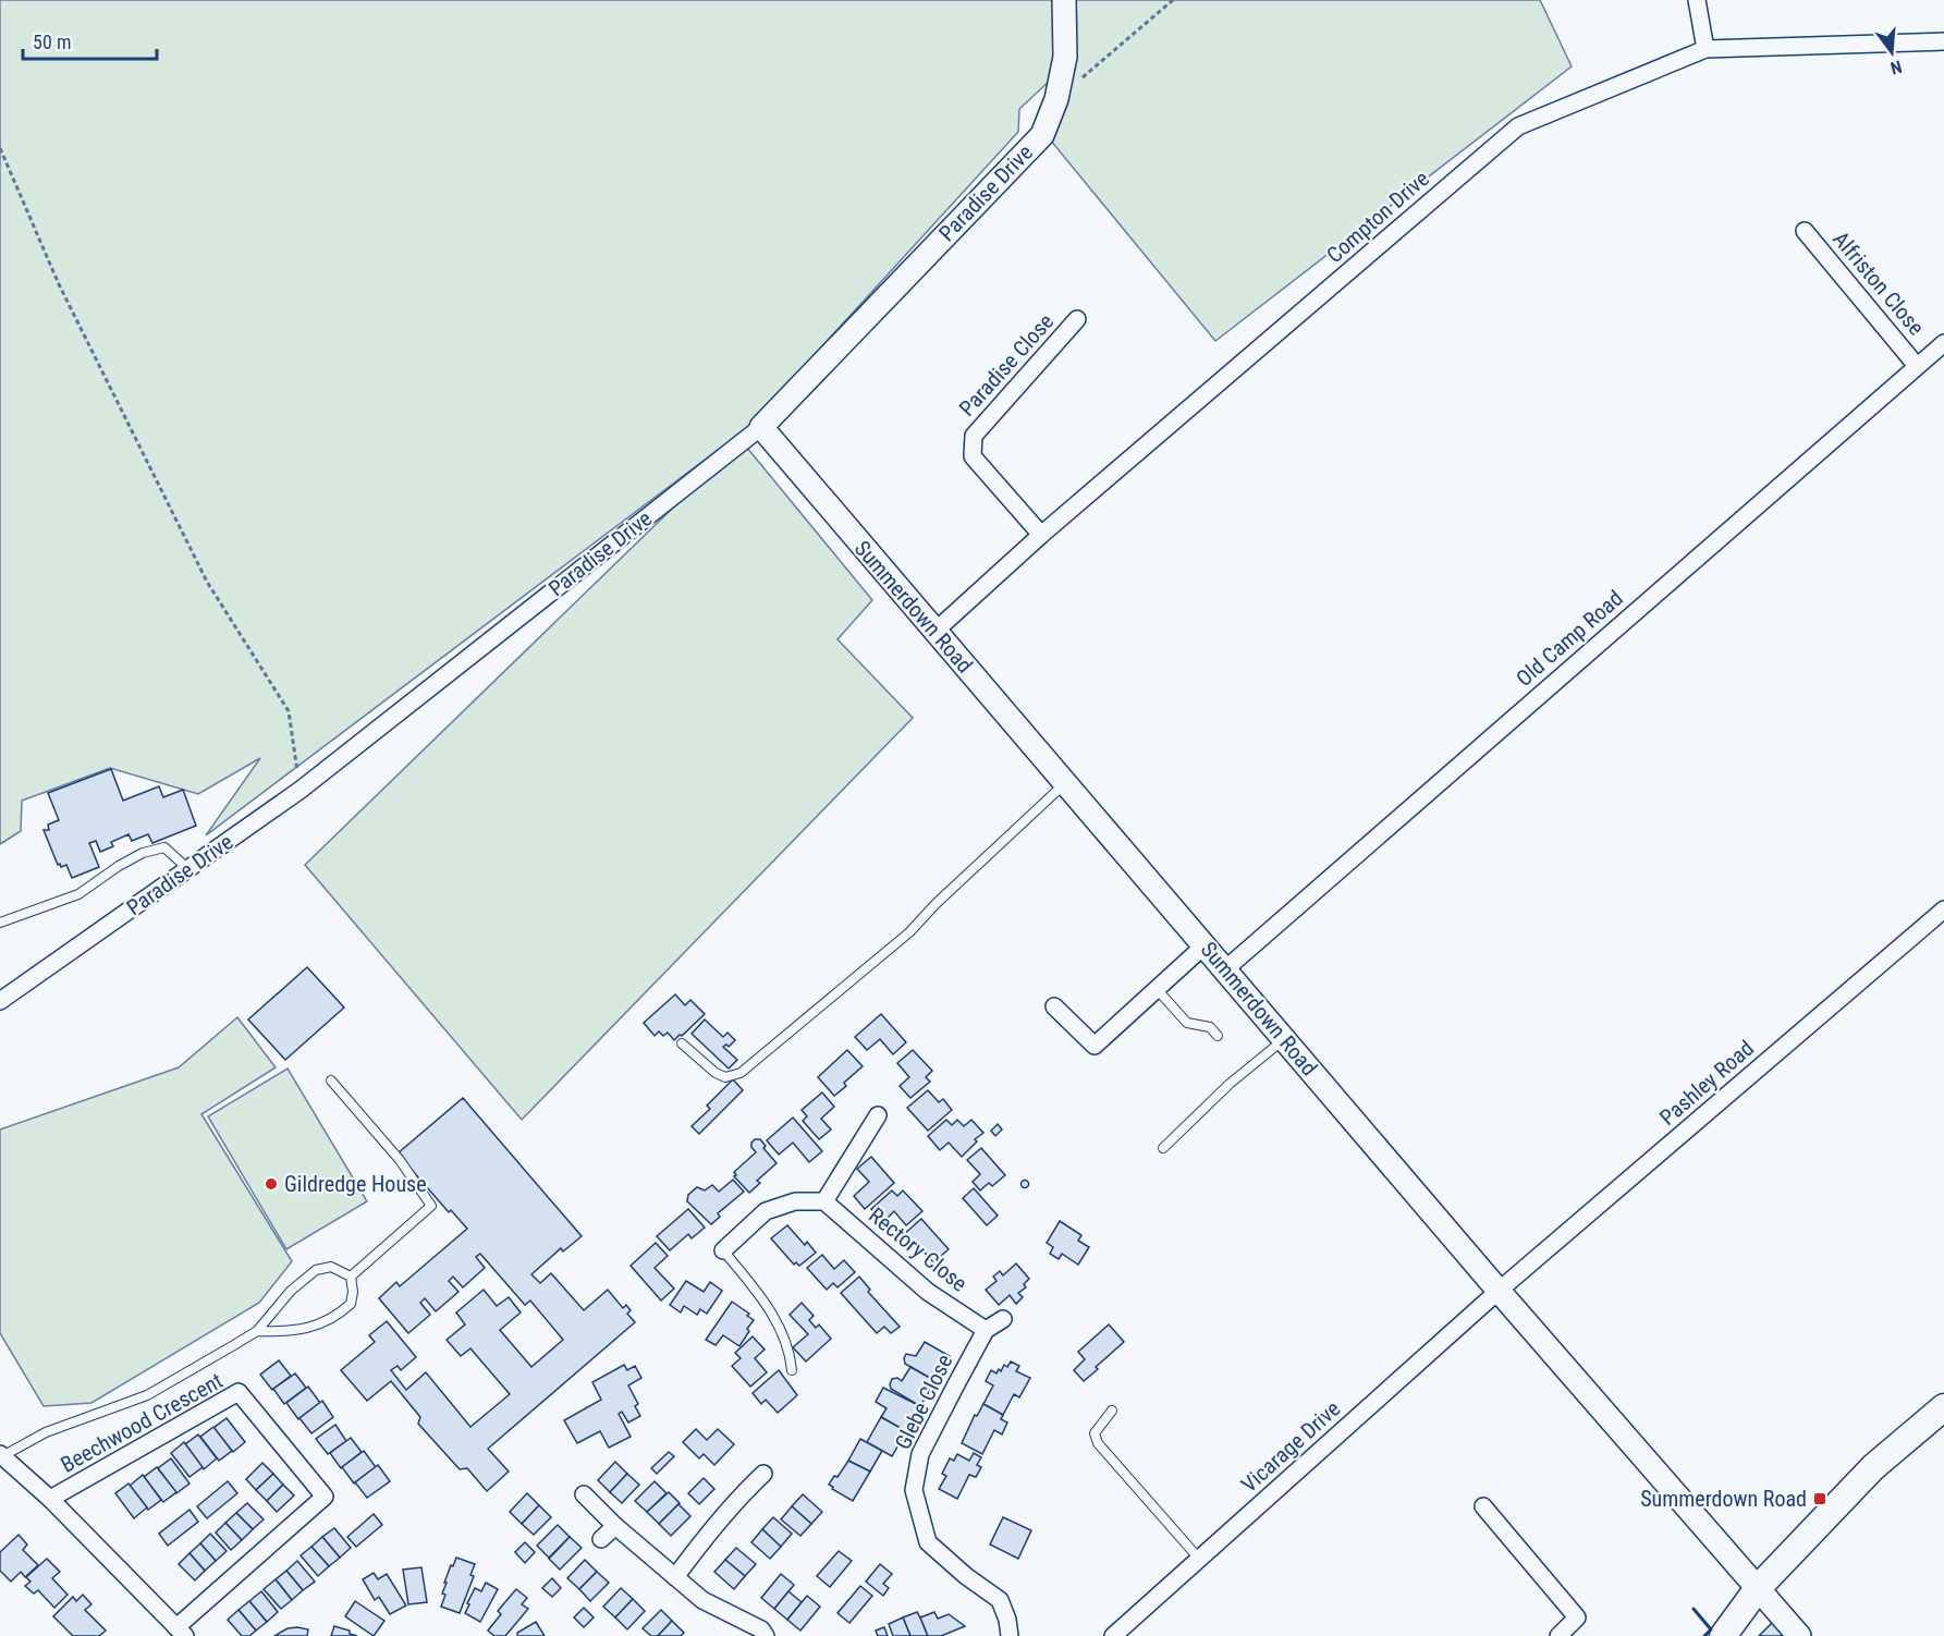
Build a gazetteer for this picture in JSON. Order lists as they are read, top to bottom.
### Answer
{
  "streets": {
    "street": [
      "Paradise Drive",
      "Compton Drive",
      "Alfriston Close",
      "Paradise Close",
      "Summerdown Road",
      "Old Camp Road",
      "Pashley Road",
      "Rectory Close",
      "Glebe Close",
      "Beechwood Crescent",
      "Vicarage Drive"
    ]
  },
  "crossings": [
    ["Paradise Drive", "Summerdown Road"],
    ["Compton Drive", "Paradise Close"],
    ["Compton Drive", "Summerdown Road"],
    ["Alfriston Close", "Old Camp Road"],
    ["Summerdown Road", "Old Camp Road"],
    ["Summerdown Road", "Pashley Road"],
    ["Summerdown Road", "Vicarage Drive"],
    ["Pashley Road", "Vicarage Drive"],
    ["Rectory Close", "Glebe Close"]
  ],
  "places": {
    "other": ["Gildredge House"],
    "transit": ["Summerdown Road"]
  },
  "scale_bar": "50 m",
  "north": "bottom"
}
